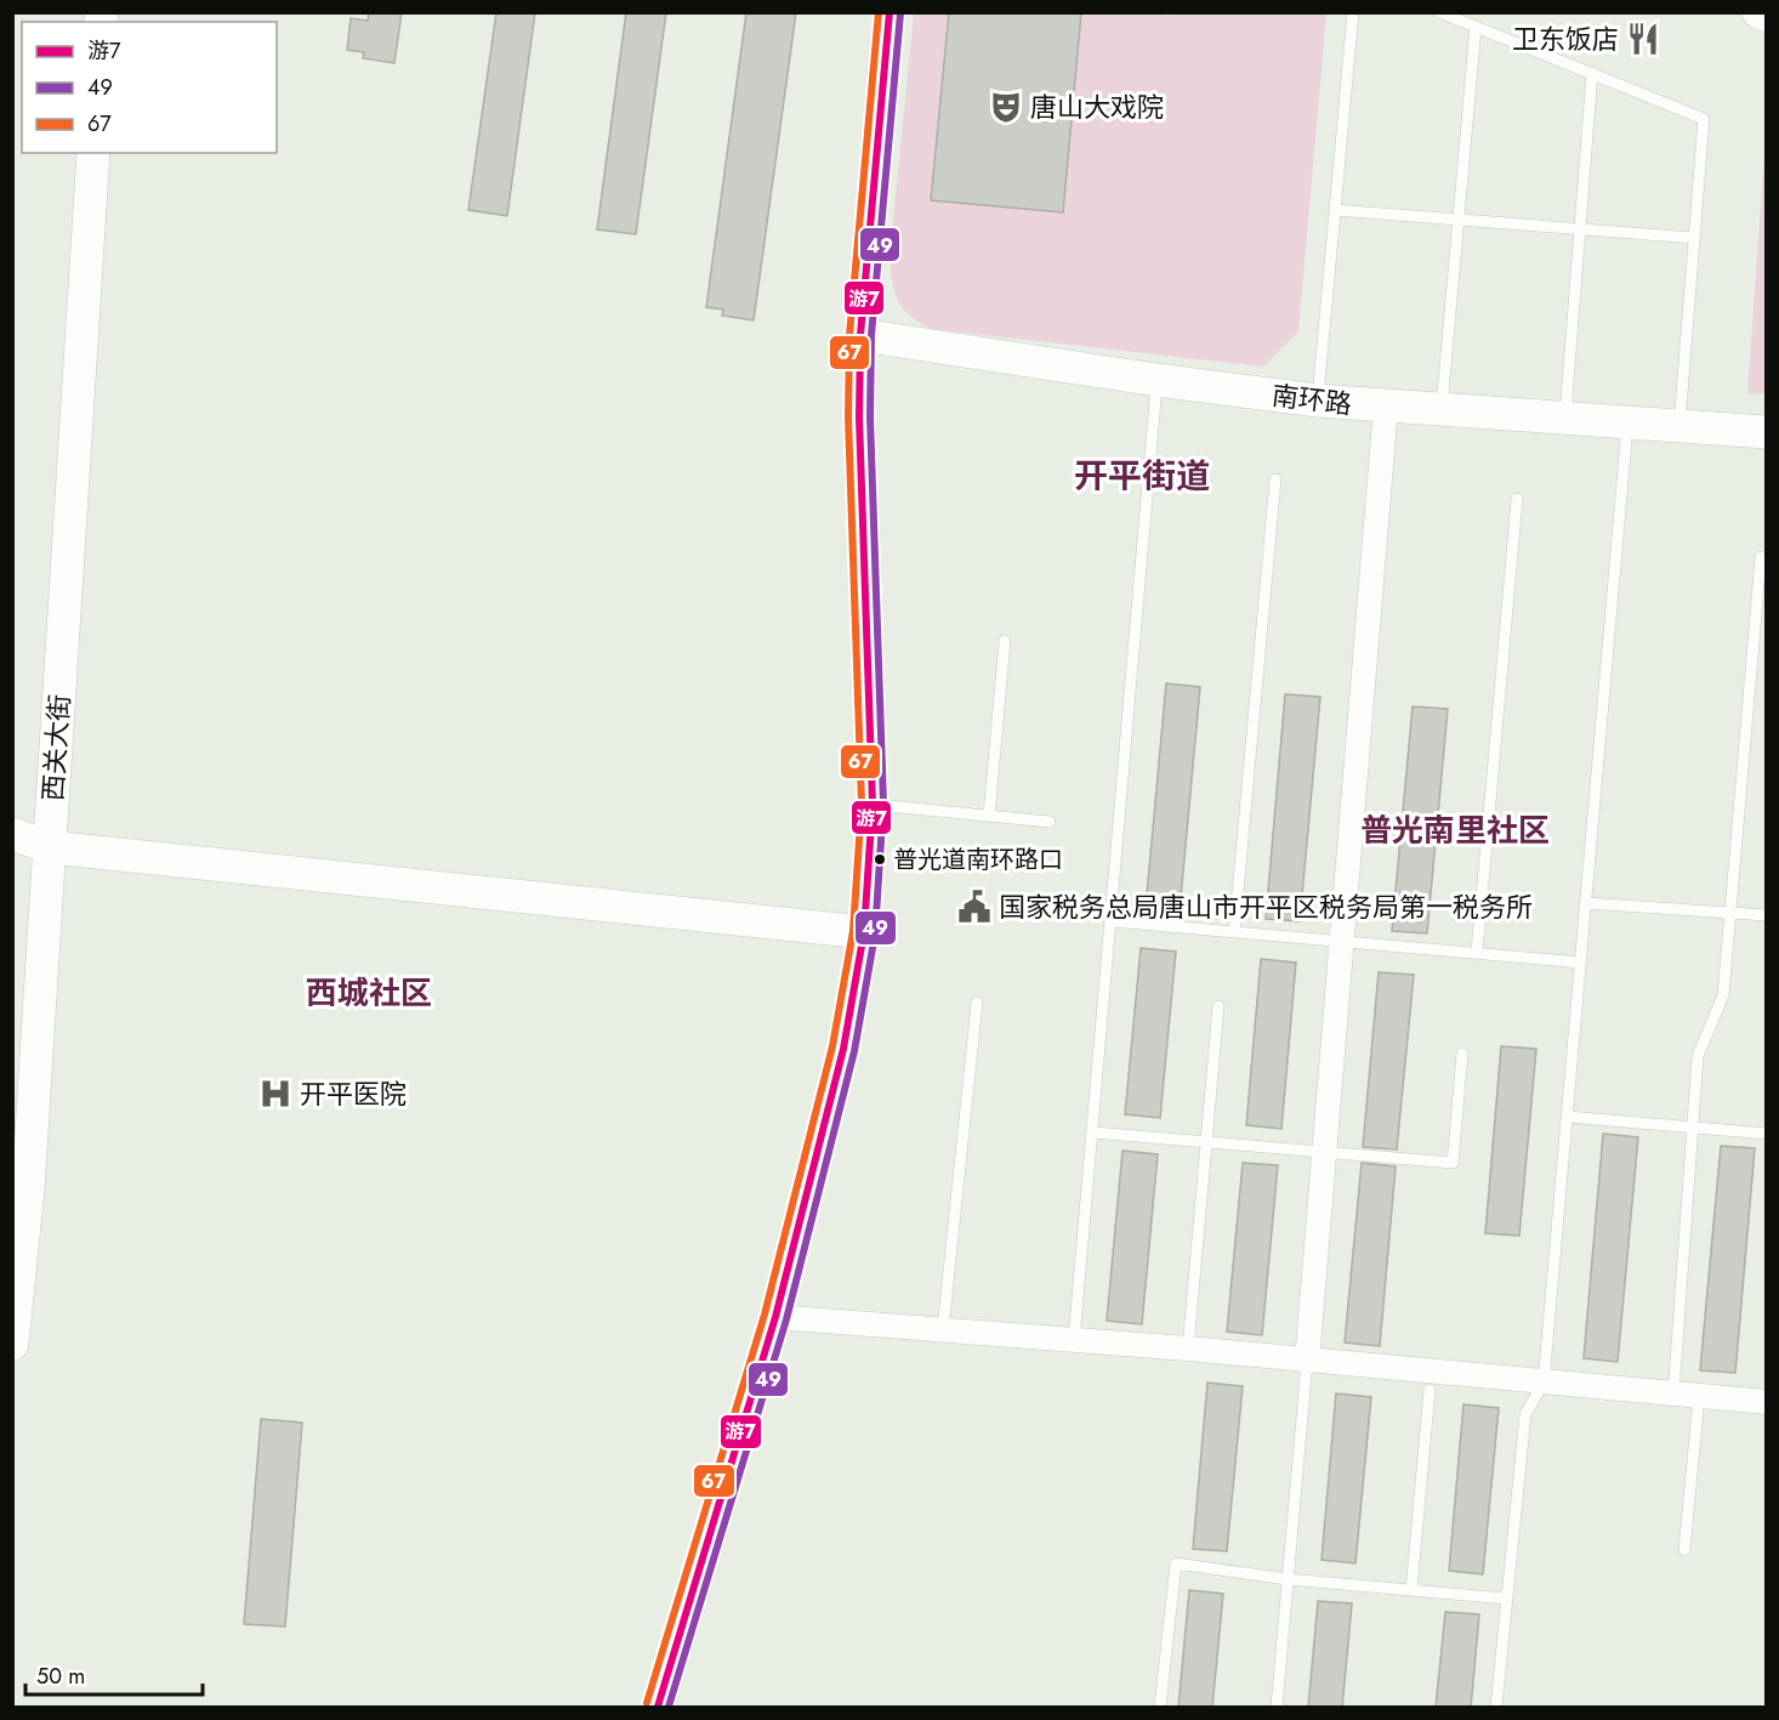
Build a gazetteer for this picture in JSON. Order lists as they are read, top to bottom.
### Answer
{
  "streets": {
    "street": ["南环路", "西关大街"]
  },
  "districts": ["开平街道", "普光南里社区", "西城社区"],
  "places": {
    "restaurant": ["卫东饭店"],
    "theatre": ["唐山大戏院"],
    "other": ["普光道南环路口"],
    "public building": ["国家税务总局唐山市开平区税务局第一税务所"],
    "hospital": ["开平医院"]
  },
  "lines": ["transit line 游7", "transit line 67", "transit line 49"],
  "legend": ["游7", "49", "67"],
  "scale_bar": "50 m"
}
